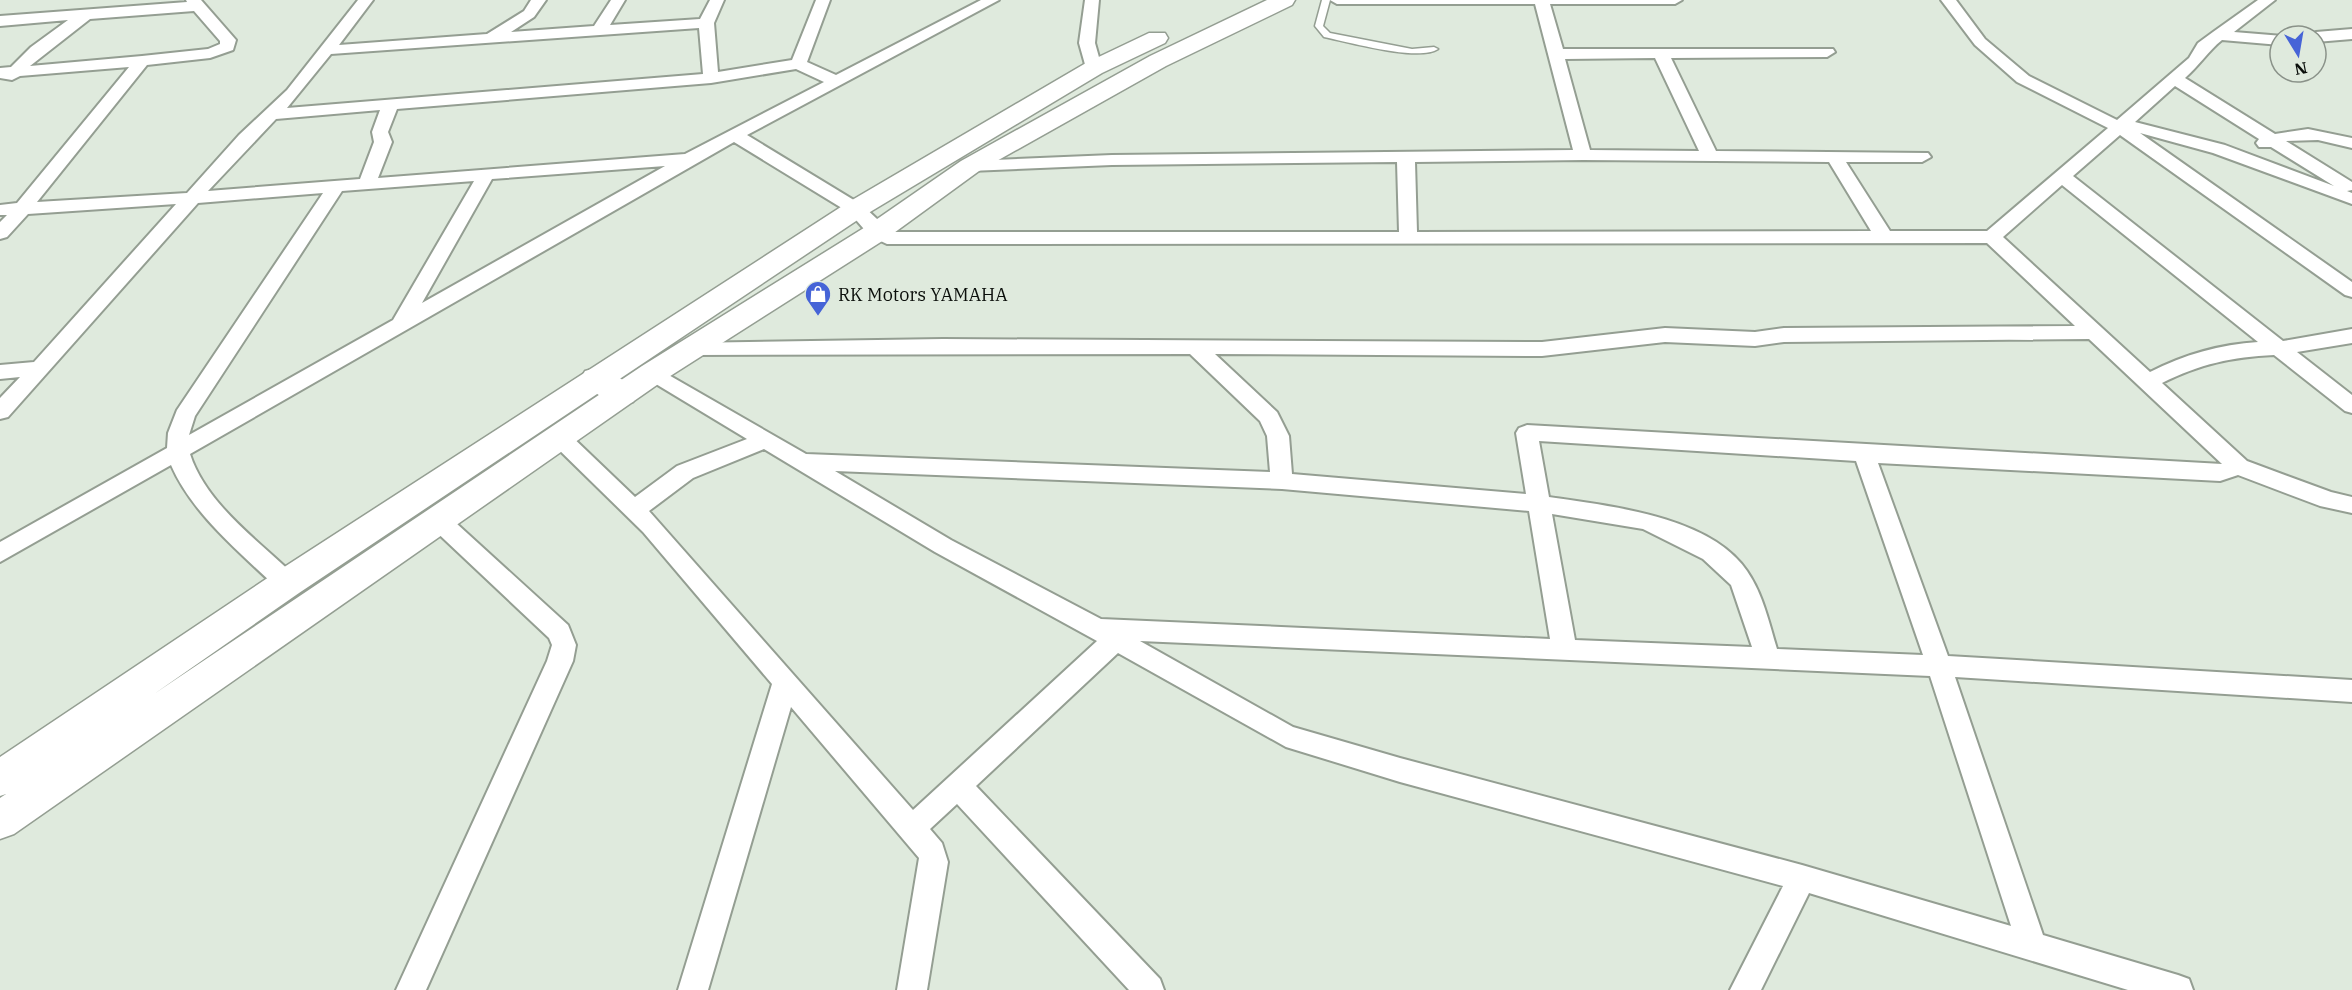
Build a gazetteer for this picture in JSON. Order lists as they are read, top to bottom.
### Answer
{
  "places": {
    "shop": ["RK Motors YAMAHA"]
  },
  "north": "bottom"
}
